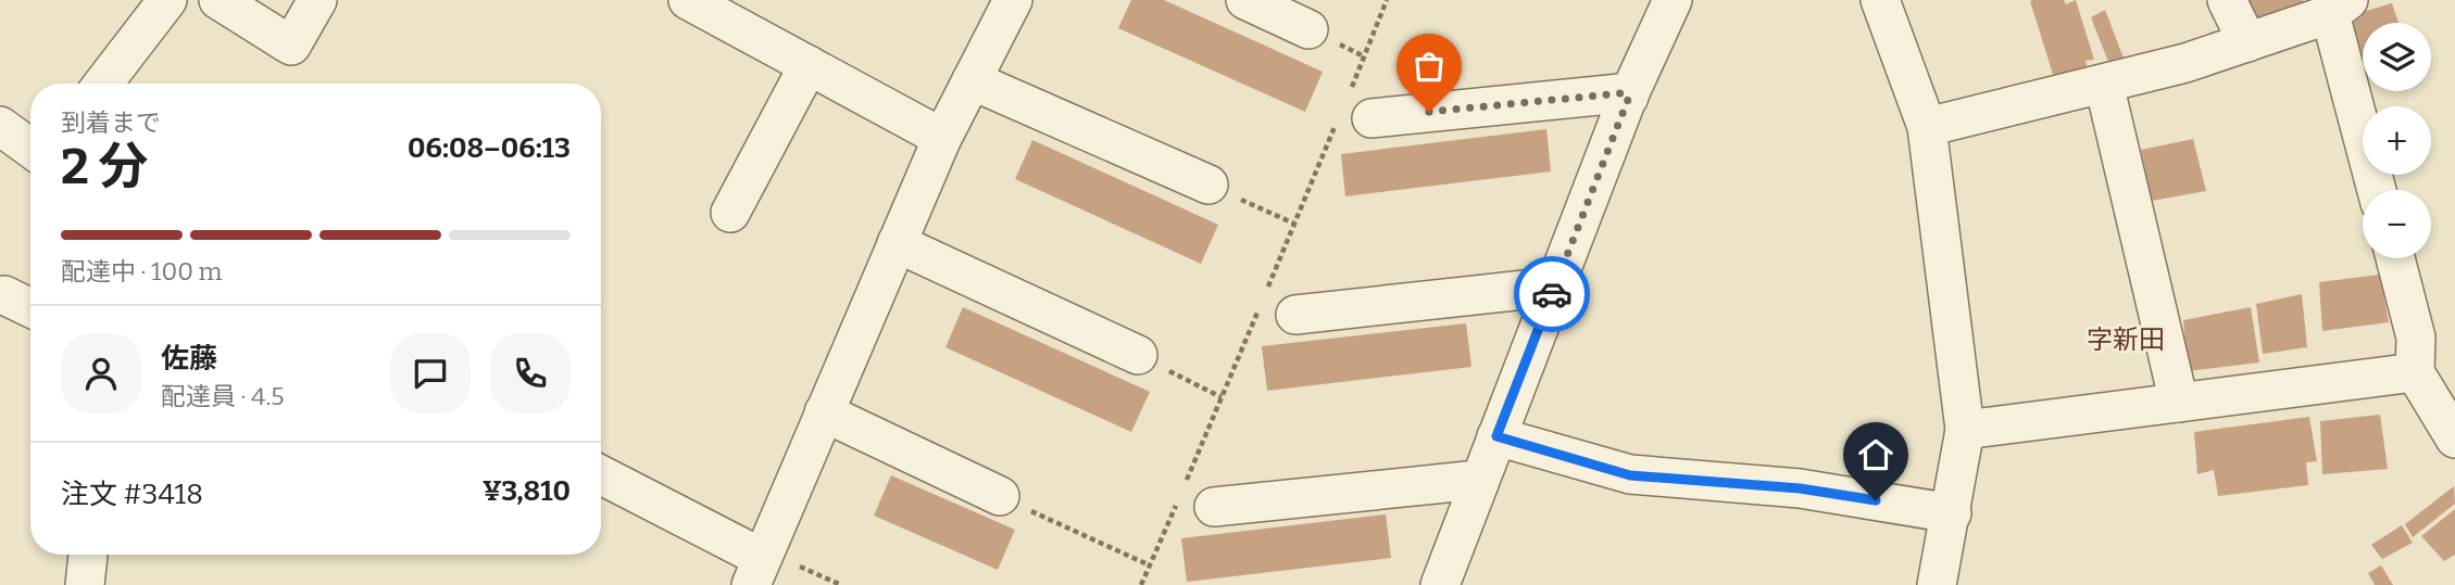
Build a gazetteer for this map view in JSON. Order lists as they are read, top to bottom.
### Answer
{
  "districts": ["字新田"],
  "page": {
    "map_buttons": ["+", "−"],
    "heading": ["2 分", "到着まで", "06:08–06:13"],
    "panel": [
      "佐藤",
      "配達員 · 4.5",
      "注文 #3418",
      "¥3,810"
    ],
    "bar": "配達中 · 100 m"
  }
}
